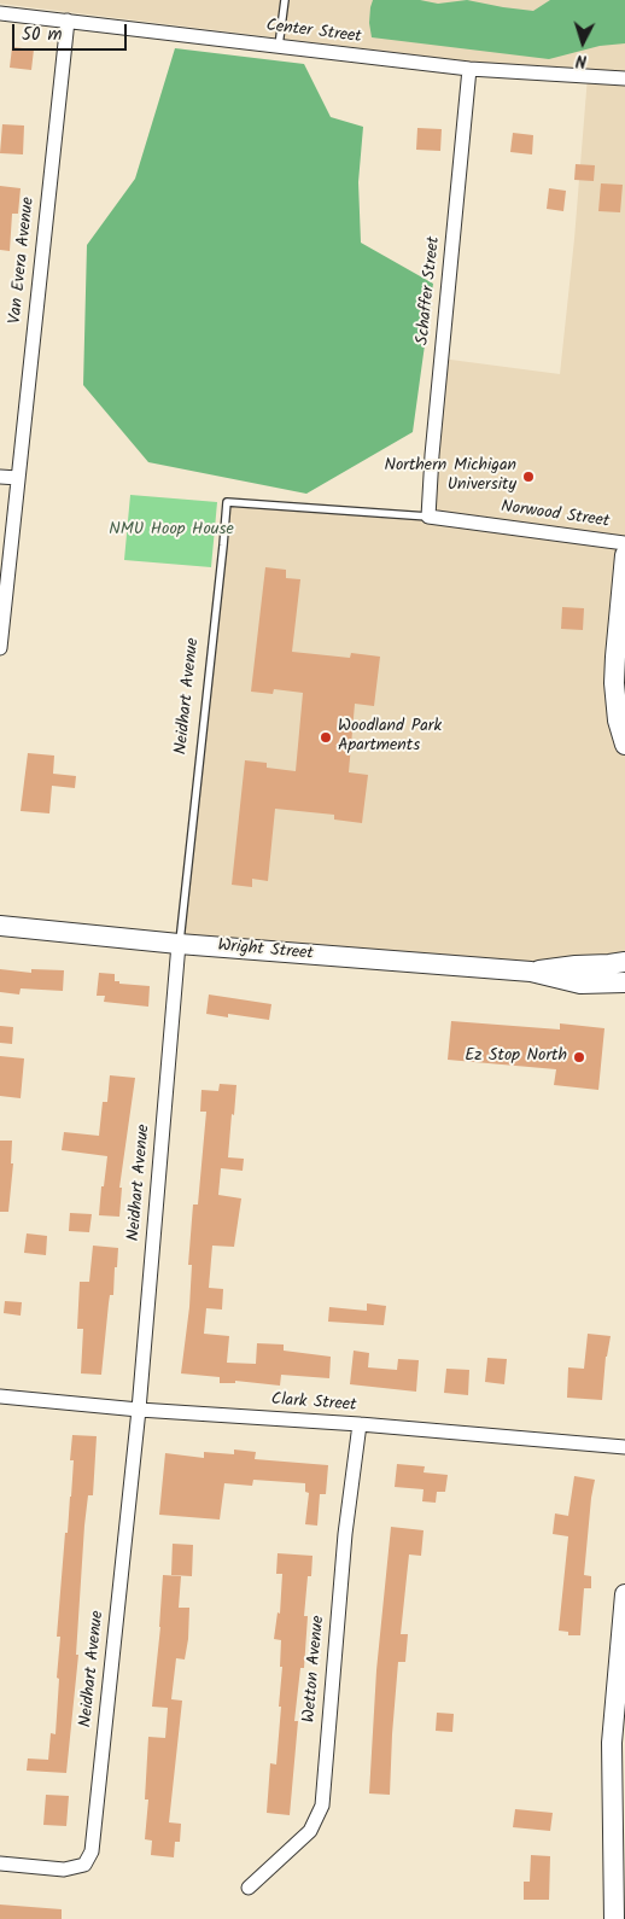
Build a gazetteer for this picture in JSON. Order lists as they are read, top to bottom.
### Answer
{
  "streets": {
    "main road": ["Wright Street"],
    "street": [
      "Center Street",
      "Van Evera Avenue",
      "Schaffer Street",
      "Norwood Street",
      "Neidhart Avenue",
      "Clark Street",
      "Wetton Avenue"
    ]
  },
  "crossings": [
    ["Center Street", "Van Evera Avenue"],
    ["Center Street", "Schaffer Street"],
    ["Schaffer Street", "Norwood Street"],
    ["Norwood Street", "Neidhart Avenue"],
    ["Neidhart Avenue", "Wright Street"],
    ["Neidhart Avenue", "Clark Street"],
    ["Clark Street", "Wetton Avenue"]
  ],
  "parks": ["NMU Hoop House"],
  "places": ["Northern Michigan University", "Woodland Park Apartments", "Ez Stop North"],
  "scale_bar": "50 m",
  "north": "bottom"
}
